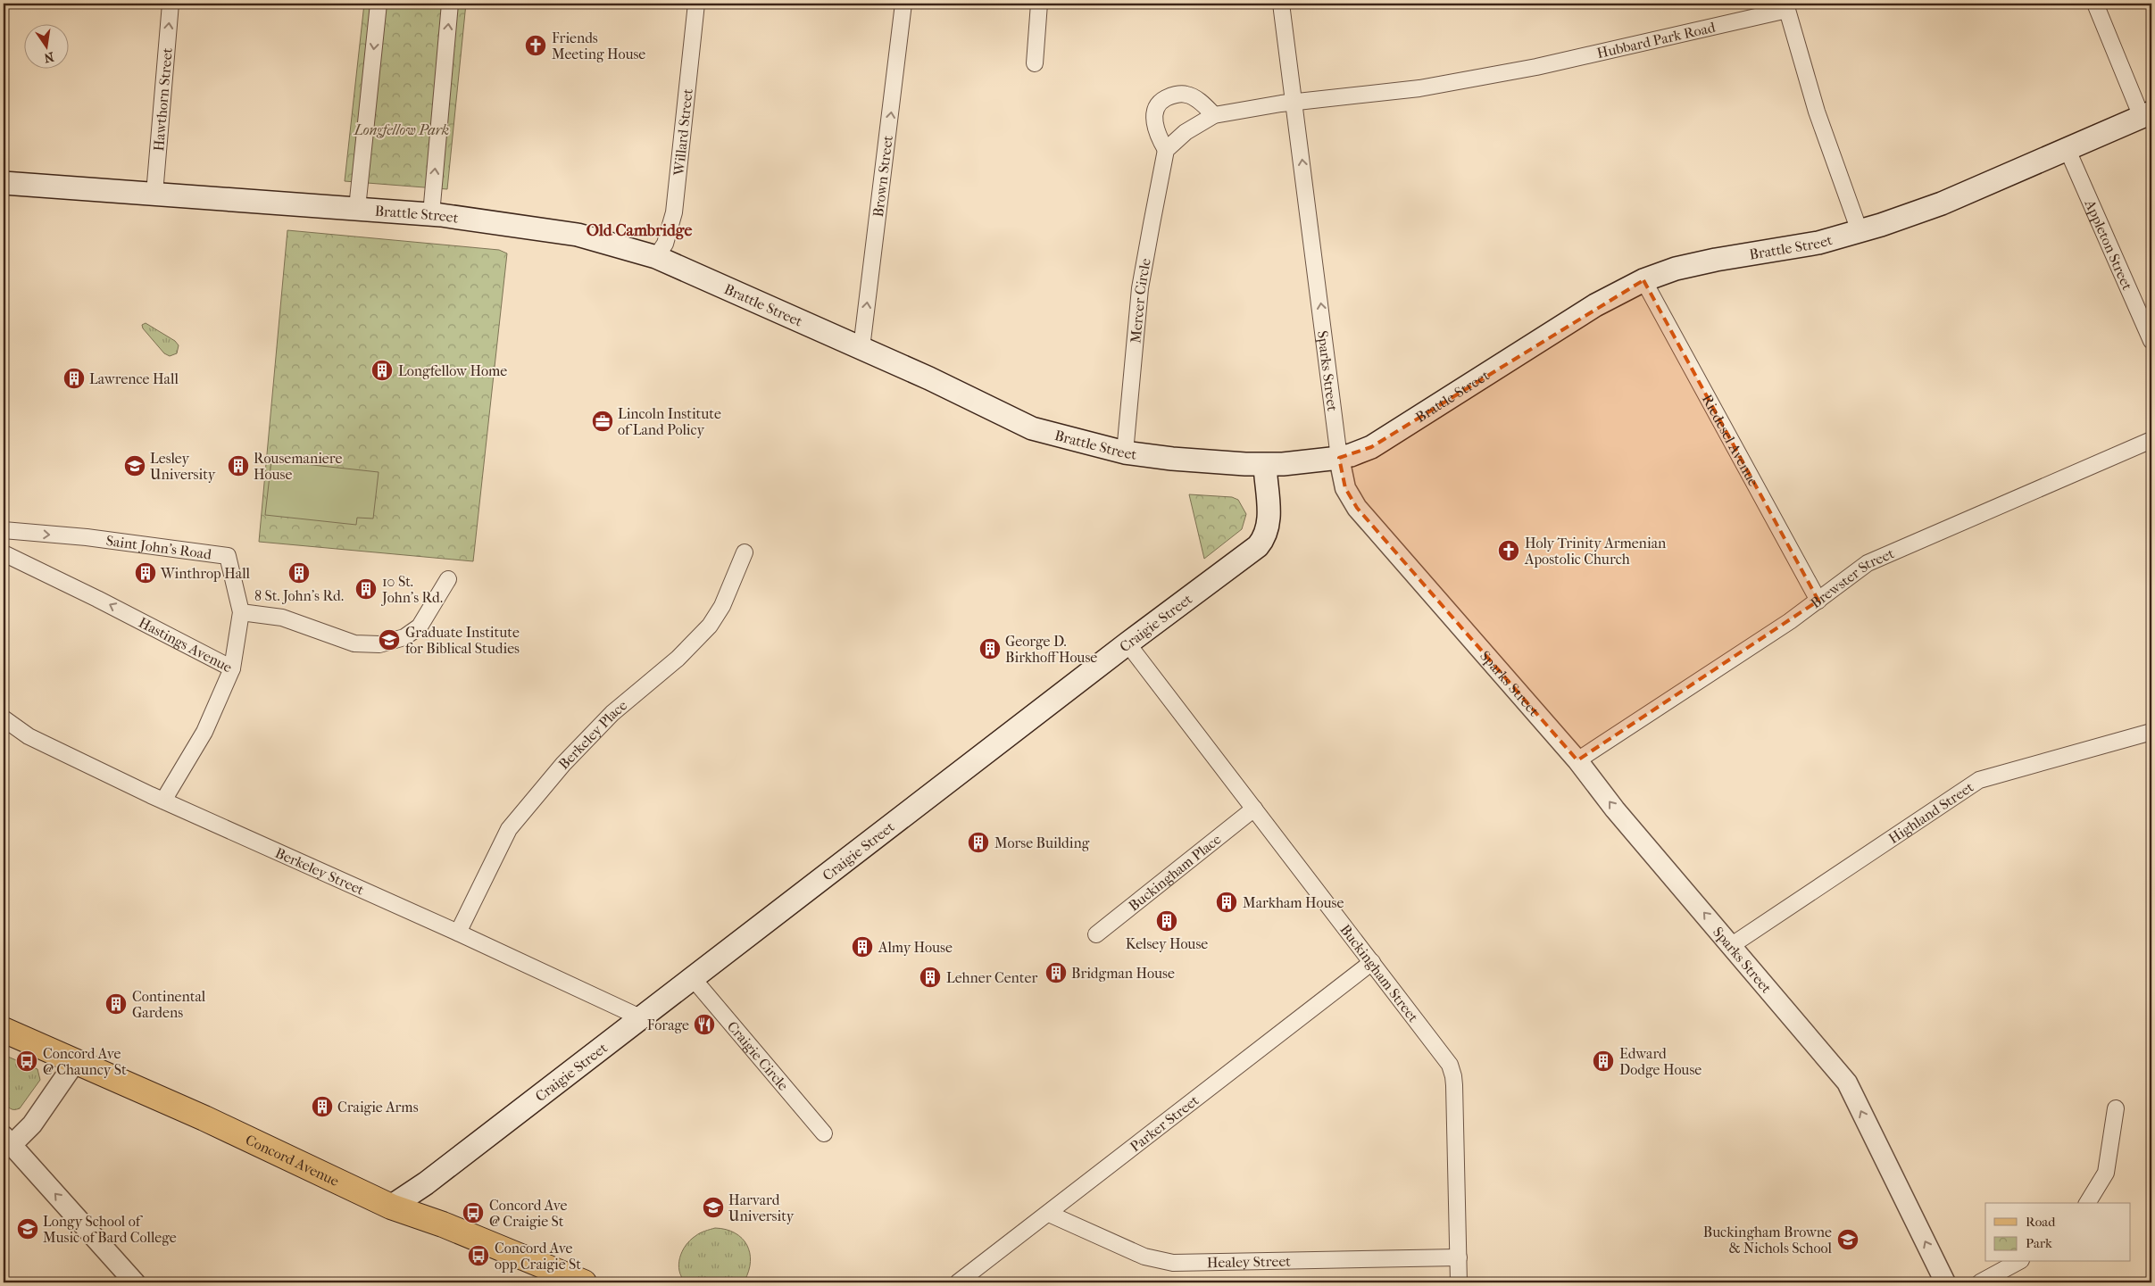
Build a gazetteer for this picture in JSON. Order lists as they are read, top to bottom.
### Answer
{
  "streets": {
    "main road": ["Brattle Street", "Craigie Street", "Concord Avenue"],
    "street": [
      "Hubbard Park Road",
      "Hawthorn Street",
      "Willard Street",
      "Brown Street",
      "Appleton Street",
      "Mercer Circle",
      "Sparks Street",
      "Riedesel Avenue",
      "Saint John's Road",
      "Brewster Street",
      "Hastings Avenue",
      "Berkeley Place",
      "Highland Street",
      "Berkeley Street",
      "Buckingham Place",
      "Buckingham Street",
      "Craigie Circle",
      "Parker Street",
      "Healey Street"
    ]
  },
  "crossings": [
    ["Hubbard Park Road", "Brattle Street"],
    ["Hubbard Park Road", "Sparks Street"],
    ["Hawthorn Street", "Brattle Street"],
    ["Willard Street", "Brattle Street"],
    ["Brown Street", "Brattle Street"],
    ["Brattle Street", "Appleton Street"],
    ["Brattle Street", "Mercer Circle"],
    ["Brattle Street", "Sparks Street"],
    ["Brattle Street", "Riedesel Avenue"],
    ["Brattle Street", "Craigie Street"],
    ["Sparks Street", "Brewster Street"],
    ["Sparks Street", "Highland Street"],
    ["Riedesel Avenue", "Brewster Street"],
    ["Saint John's Road", "Hastings Avenue"],
    ["Craigie Street", "Berkeley Street"],
    ["Craigie Street", "Buckingham Street"],
    ["Craigie Street", "Craigie Circle"],
    ["Craigie Street", "Concord Avenue"],
    ["Hastings Avenue", "Berkeley Street"],
    ["Berkeley Place", "Berkeley Street"],
    ["Buckingham Place", "Buckingham Street"],
    ["Buckingham Street", "Parker Street"],
    ["Buckingham Street", "Healey Street"],
    ["Parker Street", "Healey Street"]
  ],
  "one_way": [
    "Hawthorn Street",
    "Brown Street",
    "Sparks Street",
    "Saint John's Road",
    "Hastings Avenue"
  ],
  "districts": ["Old Cambridge"],
  "parks": ["Longfellow Park"],
  "places": {
    "church": ["Friends Meeting House", "Holy Trinity Armenian Apostolic Church"],
    "building": [
      "Longfellow Home",
      "Lawrence Hall",
      "Rousemaniere House",
      "Winthrop Hall",
      "8 St. John's Rd.",
      "10 St. John's Rd.",
      "George D. Birkhoff House",
      "Morse Building",
      "Markham House",
      "Kelsey House",
      "Almy House",
      "Bridgman House",
      "Lehner Center",
      "Continental Gardens",
      "Edward Dodge House",
      "Craigie Arms"
    ],
    "office": ["Lincoln Institute of Land Policy"],
    "school or university": [
      "Lesley University",
      "Graduate Institute for Biblical Studies",
      "Harvard University",
      "Longy School of Music of Bard College",
      "Buckingham Browne & Nichols School"
    ],
    "restaurant": ["Forage"],
    "bus stop": ["Concord Ave @ Chauncy St", "Concord Ave @ Craigie St", "Concord Ave opp Craigie St"]
  },
  "legend": ["Road", "Park"],
  "north": "bottom"
}
